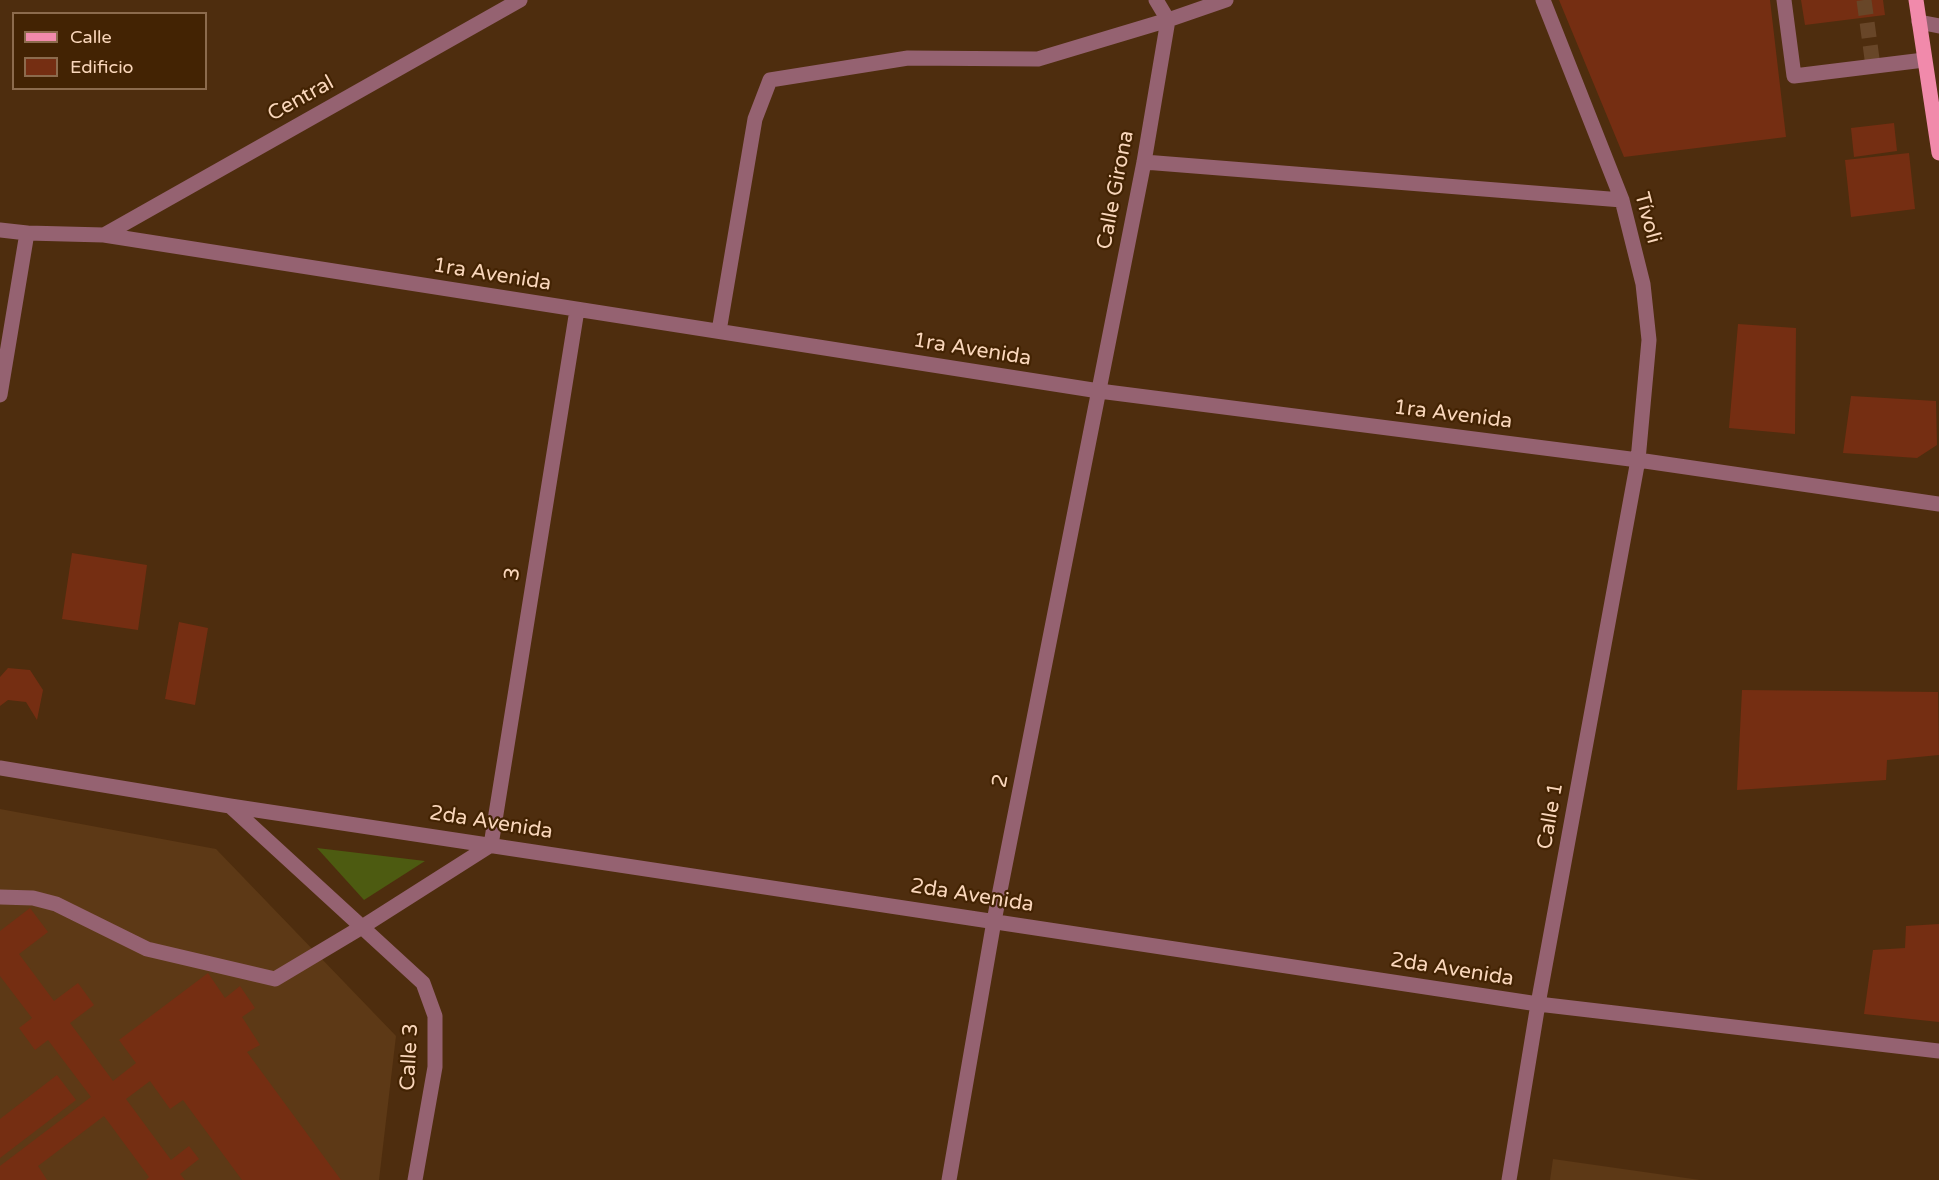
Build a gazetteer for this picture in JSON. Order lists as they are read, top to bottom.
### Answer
{
  "streets": {
    "street": [
      "Central",
      "Calle Girona",
      "Tívoli",
      "1ra Avenida",
      "3",
      "2",
      "Calle 1",
      "2da Avenida",
      "Calle 3"
    ]
  },
  "crossings": [
    ["Central", "1ra Avenida"],
    ["Calle Girona", "1ra Avenida"],
    ["Calle Girona", "2"],
    ["Tívoli", "1ra Avenida"],
    ["Tívoli", "Calle 1"],
    ["1ra Avenida", "3"],
    ["1ra Avenida", "2"],
    ["1ra Avenida", "Calle 1"],
    ["3", "2da Avenida"],
    ["2", "2da Avenida"],
    ["Calle 1", "2da Avenida"],
    ["2da Avenida", "Calle 3"]
  ],
  "legend": ["Calle", "Edificio"]
}
